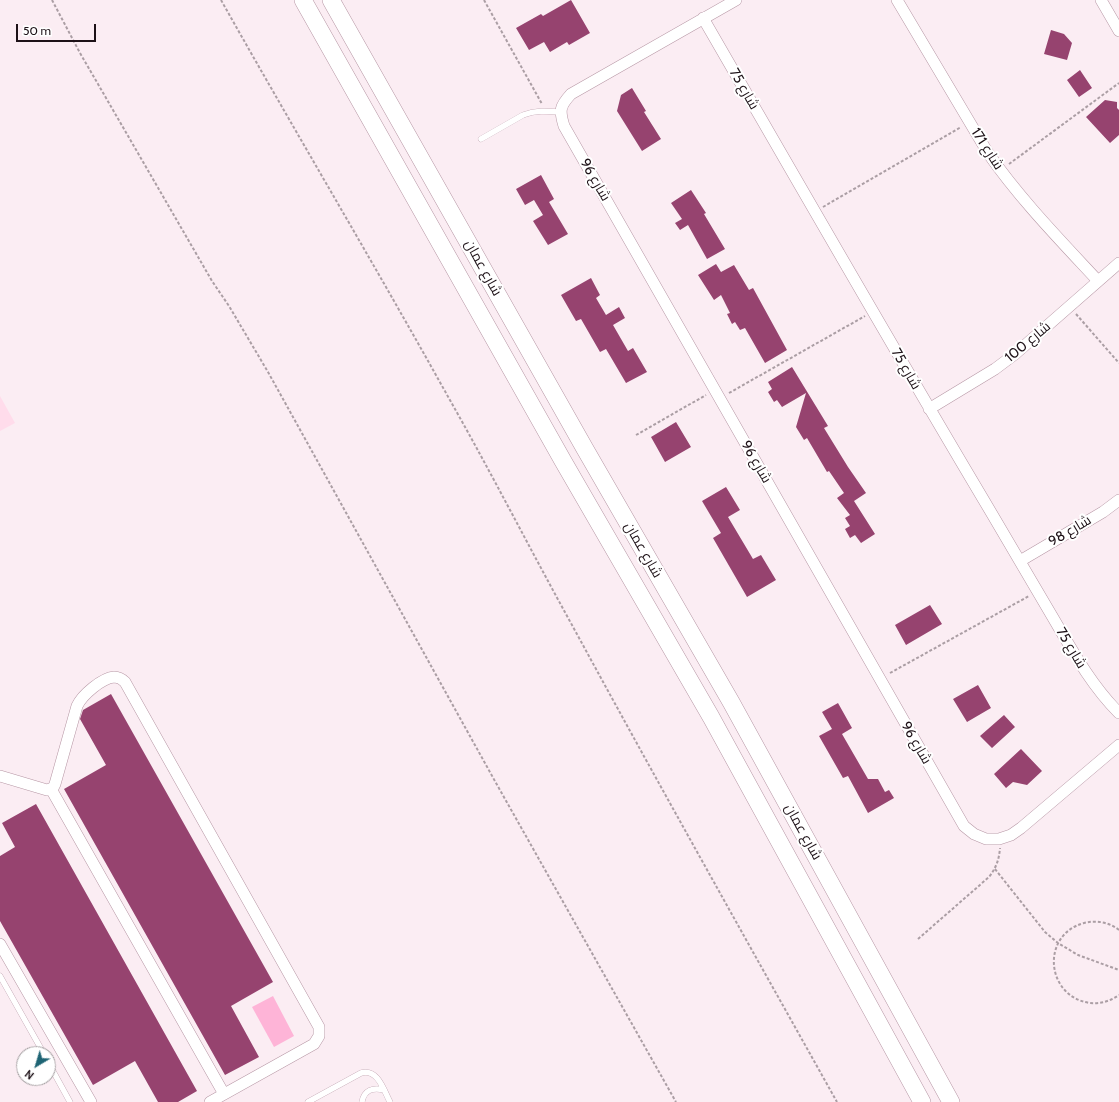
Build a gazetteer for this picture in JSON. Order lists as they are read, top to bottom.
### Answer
{
  "streets": {
    "main road": ["شارع عمان"],
    "street": [
      "شارع 75",
      "شارع 171",
      "شارع 96",
      "شارع 100",
      "شارع 98"
    ]
  },
  "crossings": [
    ["شارع 75", "شارع 100"],
    ["شارع 75", "شارع 98"],
    ["شارع 171", "شارع 100"]
  ],
  "scale_bar": "50 m",
  "north": "bottom left"
}
